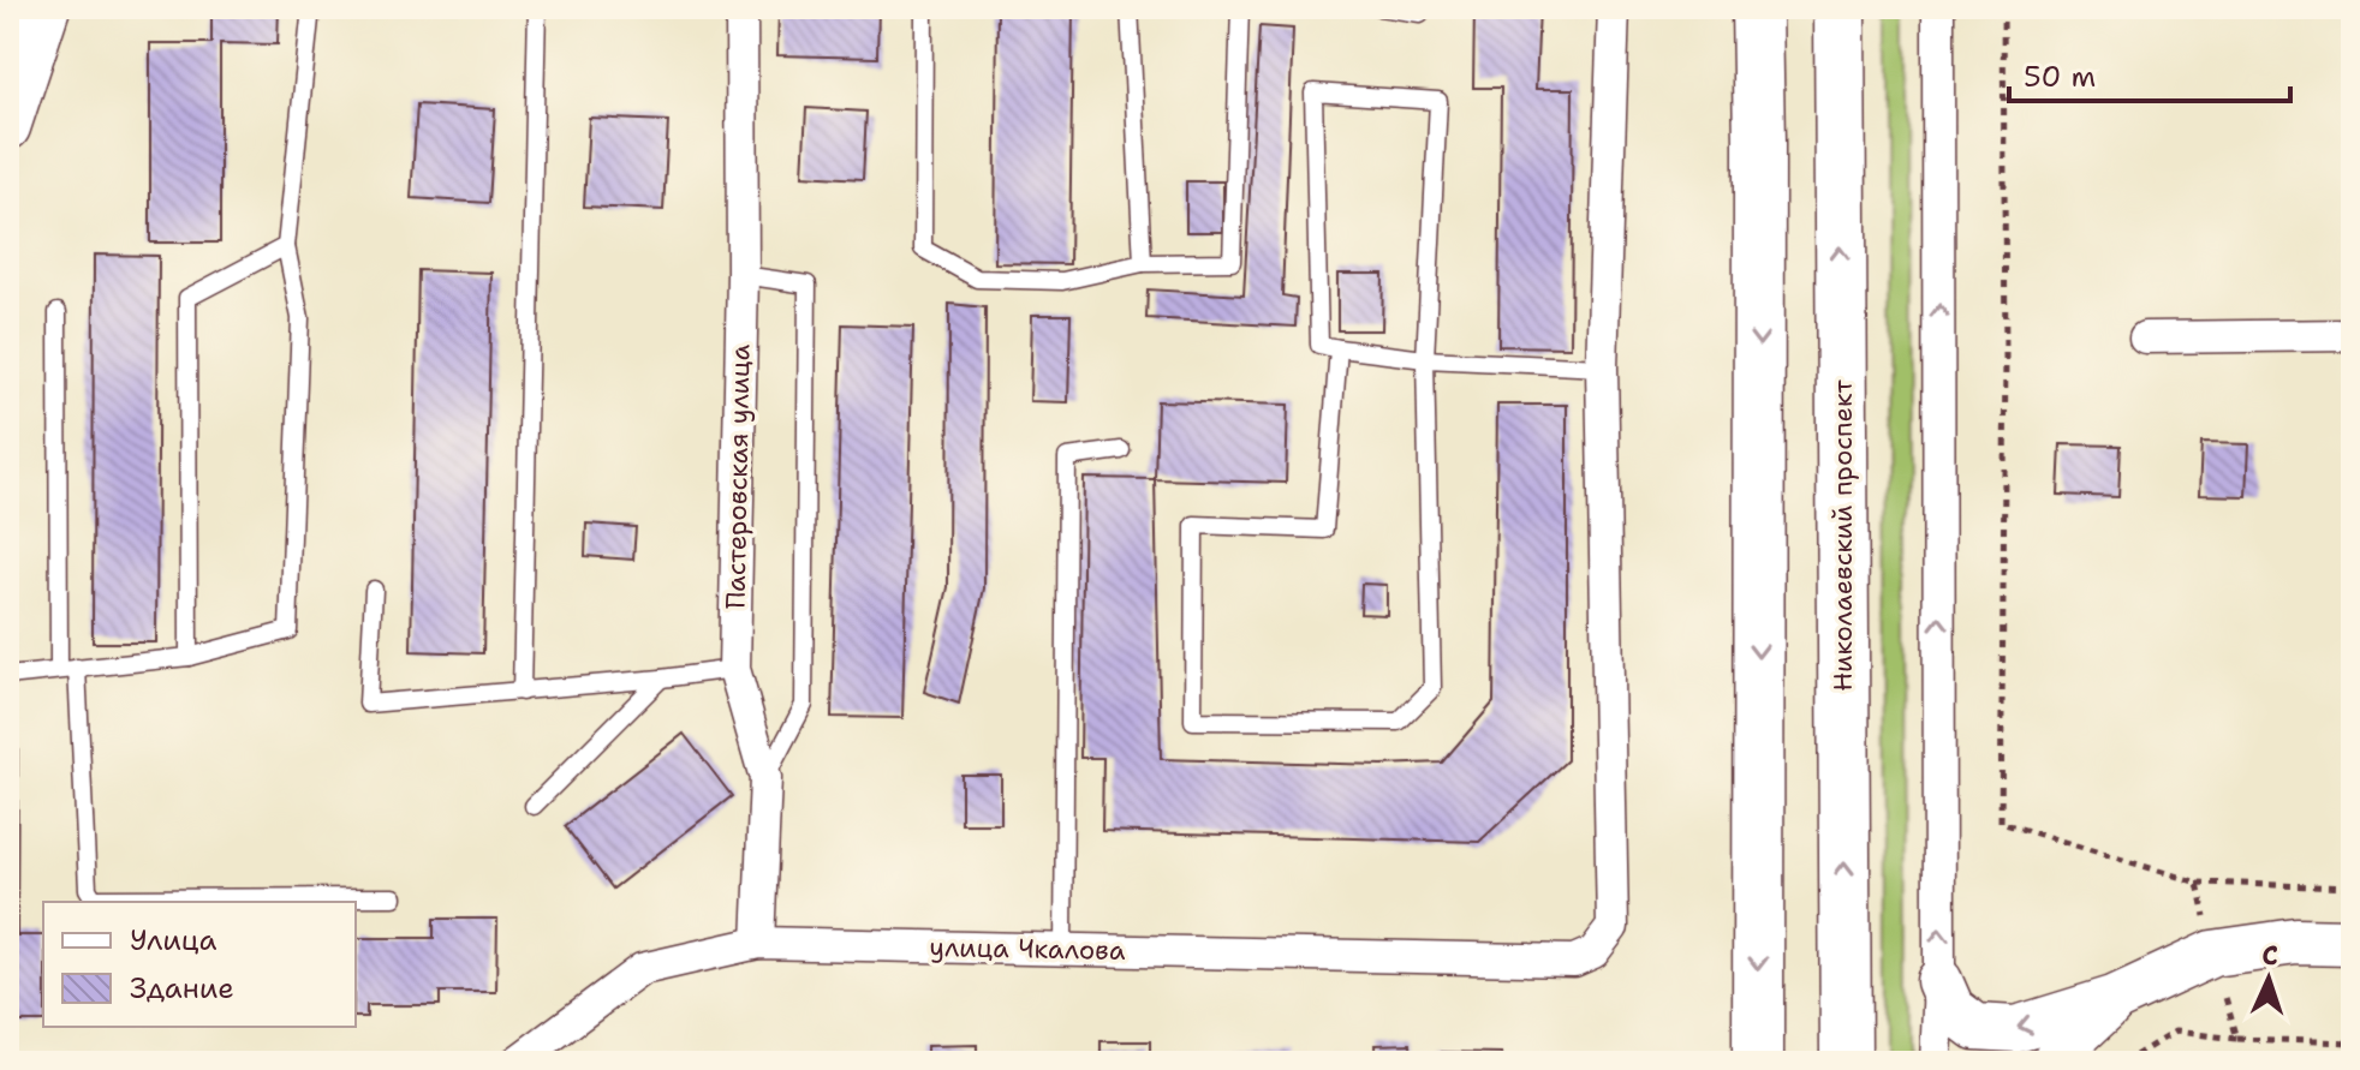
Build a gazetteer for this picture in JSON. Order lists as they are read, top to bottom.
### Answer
{
  "streets": {
    "main road": ["Николаевский проспект"],
    "street": ["Пастеровская улица", "улица Чкалова"]
  },
  "crossings": [
    ["Пастеровская улица", "улица Чкалова"]
  ],
  "legend": ["Улица", "Здание"],
  "scale_bar": "50 m",
  "north": "top"
}
